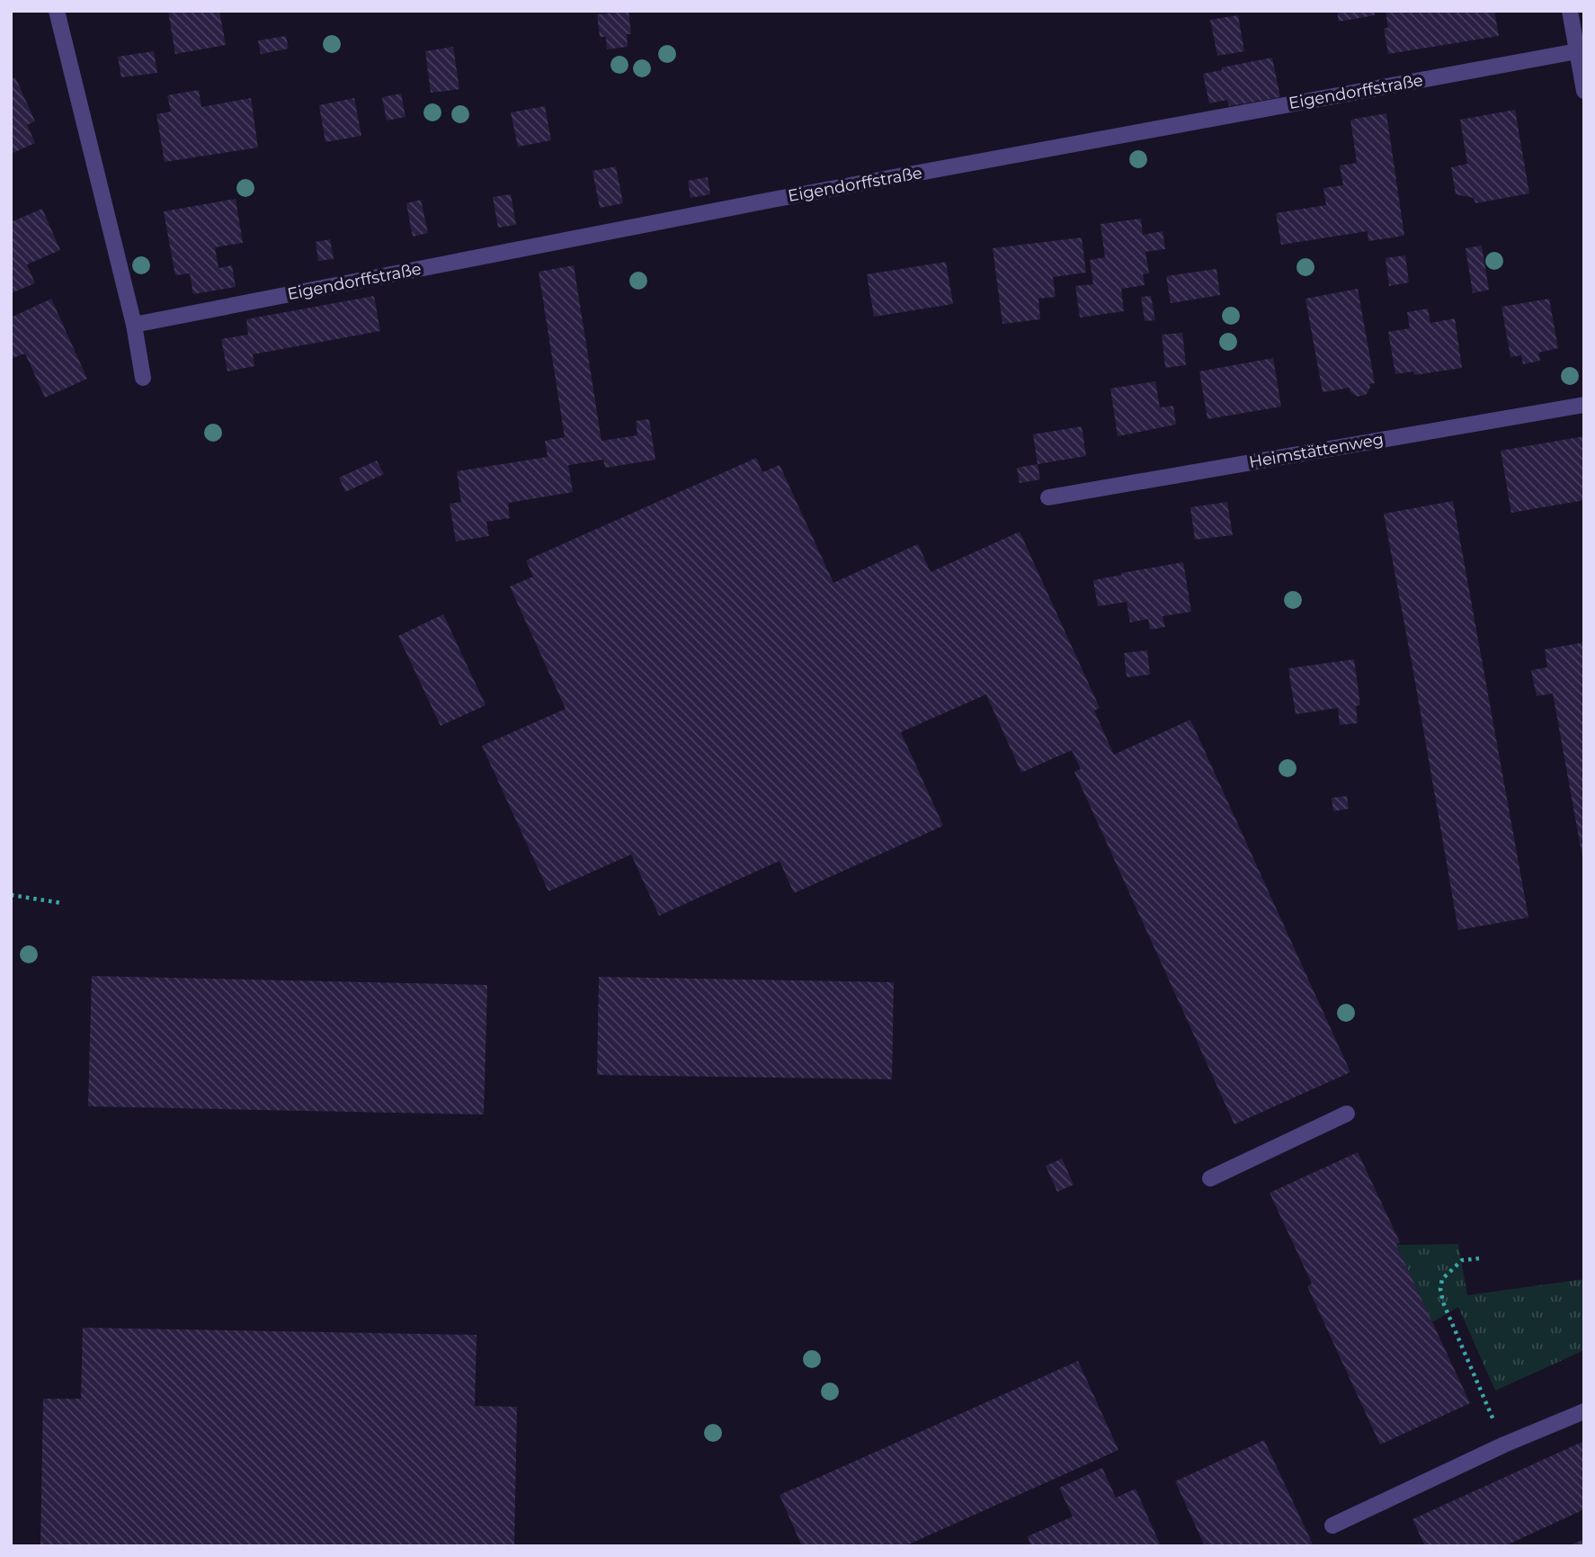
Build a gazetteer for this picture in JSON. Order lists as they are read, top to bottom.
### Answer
{
  "streets": {
    "street": ["Eigendorffstraße", "Heimstättenweg"]
  }
}
